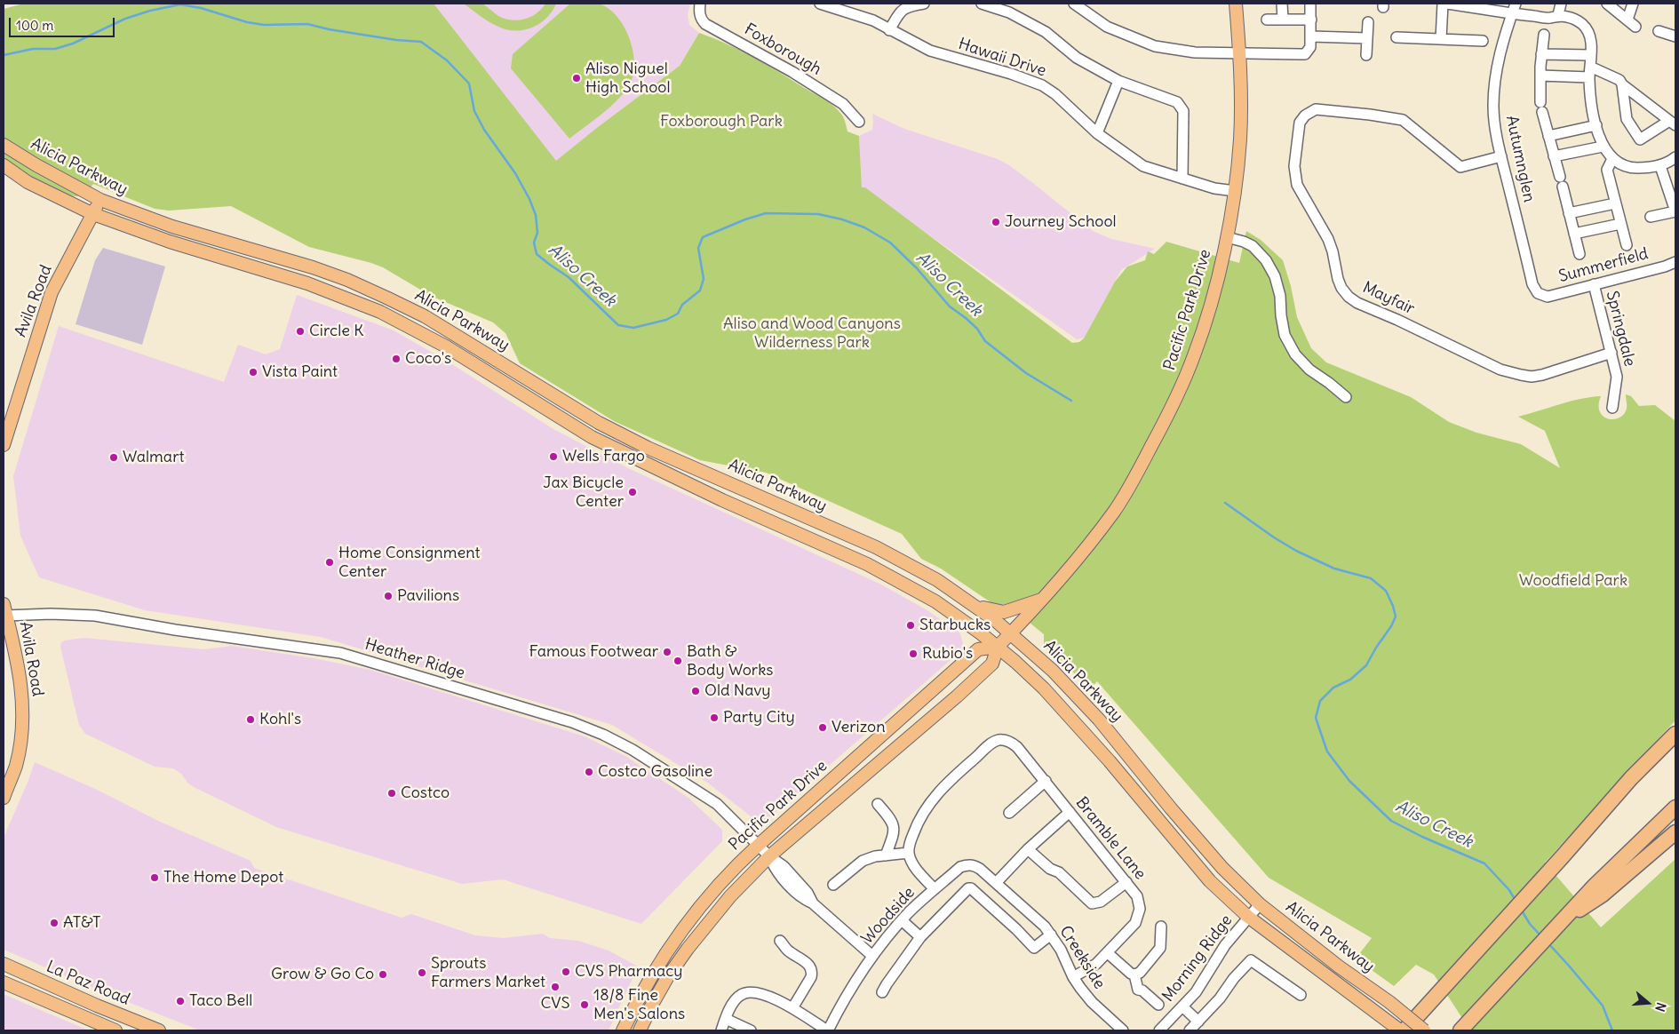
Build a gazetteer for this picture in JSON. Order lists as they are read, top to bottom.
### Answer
{
  "streets": {
    "main road": [
      "Alicia Parkway",
      "Avila Road",
      "Pacific Park Drive",
      "La Paz Road"
    ],
    "street": [
      "Foxborough",
      "Hawaii Drive",
      "Autumnglen",
      "Summerfield",
      "Mayfair",
      "Springdale",
      "Heather Ridge",
      "Bramble Lane",
      "Woodside",
      "Creekside",
      "Morning Ridge"
    ]
  },
  "crossings": [
    ["Hawaii Drive", "Pacific Park Drive"],
    ["Autumnglen", "Summerfield"],
    ["Autumnglen", "Mayfair"],
    ["Alicia Parkway", "Avila Road"],
    ["Alicia Parkway", "Pacific Park Drive"],
    ["Alicia Parkway", "Morning Ridge"],
    ["Summerfield", "Springdale"],
    ["Mayfair", "Springdale"],
    ["Avila Road", "Heather Ridge"],
    ["Pacific Park Drive", "Heather Ridge"],
    ["Heather Ridge", "Woodside"],
    ["Bramble Lane", "Creekside"],
    ["Woodside", "Creekside"]
  ],
  "water": ["Aliso Creek"],
  "parks": ["Foxborough Park", "Aliso and Wood Canyons Wilderness Park", "Woodfield Park"],
  "places": [
    "Aliso Niguel High School",
    "Journey School",
    "Circle K",
    "Coco's",
    "Vista Paint",
    "Wells Fargo",
    "Walmart",
    "Jax Bicycle Center",
    "Home Consignment Center",
    "Pavilions",
    "Starbucks",
    "Famous Footwear",
    "Rubio's",
    "Bath & Body Works",
    "Old Navy",
    "Party City",
    "Kohl's",
    "Verizon",
    "Costco Gasoline",
    "Costco",
    "The Home Depot",
    "AT&T",
    "CVS Pharmacy",
    "Sprouts Farmers Market",
    "Grow & Go Co",
    "CVS",
    "Taco Bell",
    "18/8 Fine Men's Salons"
  ],
  "scale_bar": "100 m",
  "north": "right"
}
